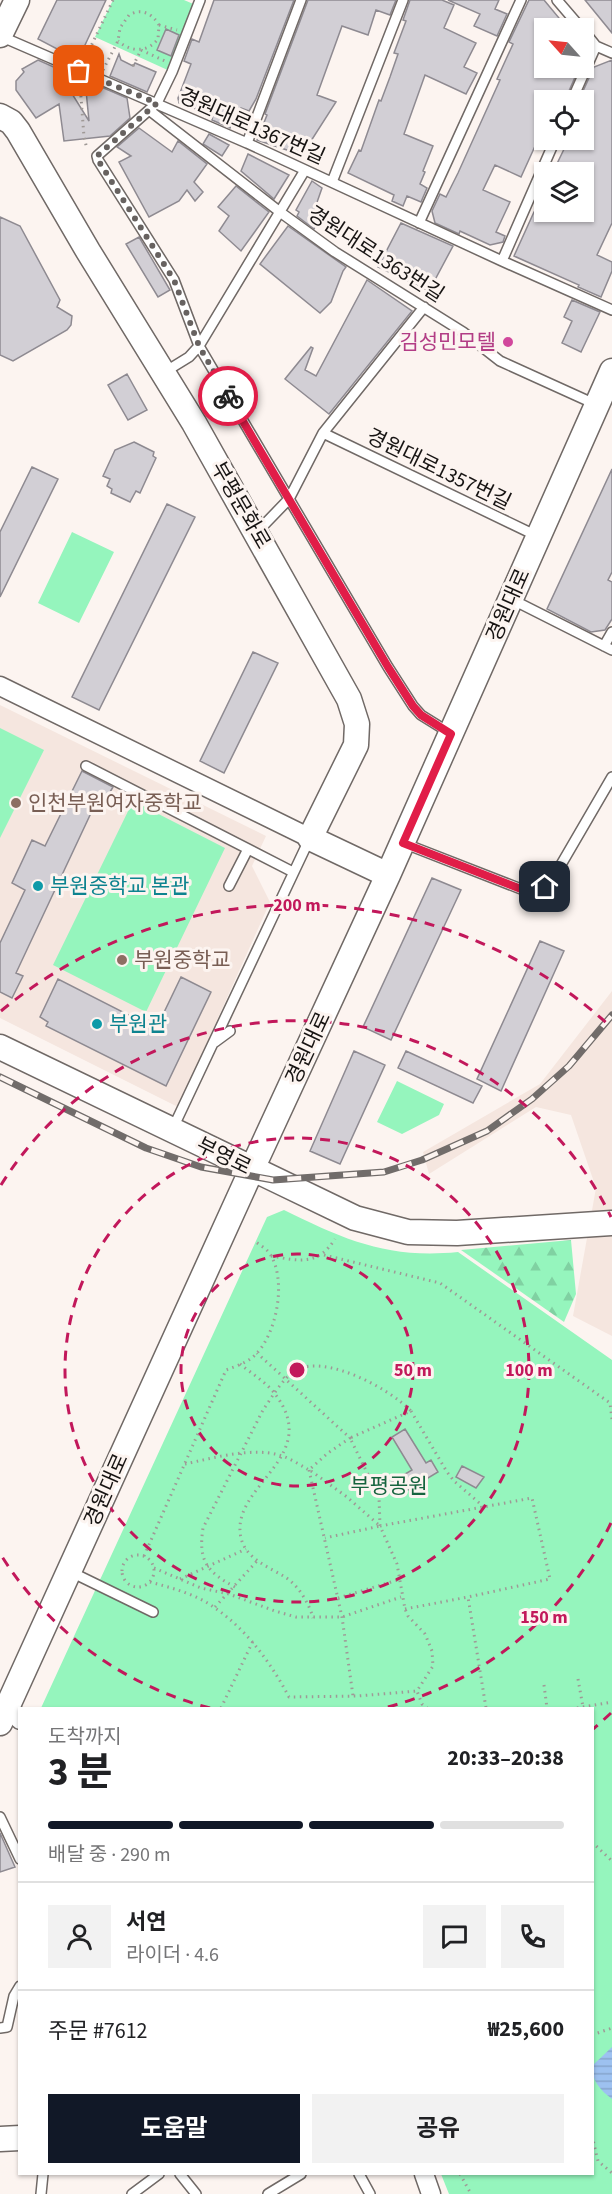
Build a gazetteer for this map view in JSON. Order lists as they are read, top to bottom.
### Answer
{
  "streets": {
    "street": ["부평문화로", "경원대로", "부영로"],
    "lane": ["경원대로1367번길", "경원대로1363번길", "경원대로1357번길"]
  },
  "crossings": [
    ["경원대로1367번길", "경원대로1363번길"],
    ["경원대로1363번길", "경원대로"],
    ["경원대로1357번길", "경원대로"],
    ["경원대로", "부영로"]
  ],
  "parks": ["부평공원"],
  "places": [
    "김성민모텔",
    "인천부원여자중학교",
    "부원중학교 본관",
    "부원중학교",
    "부원관"
  ],
  "north": "top left",
  "page": {
    "heading": ["3 분", "도착까지", "20:33–20:38"],
    "panel": [
      "서연",
      "라이더 · 4.6",
      "주문 #7612",
      "₩25,600"
    ],
    "bar": "배달 중 · 290 m",
    "buttons": ["도움말", "공유"]
  },
  "rings": [
    "200 m",
    "50 m",
    "100 m",
    "150 m"
  ]
}
